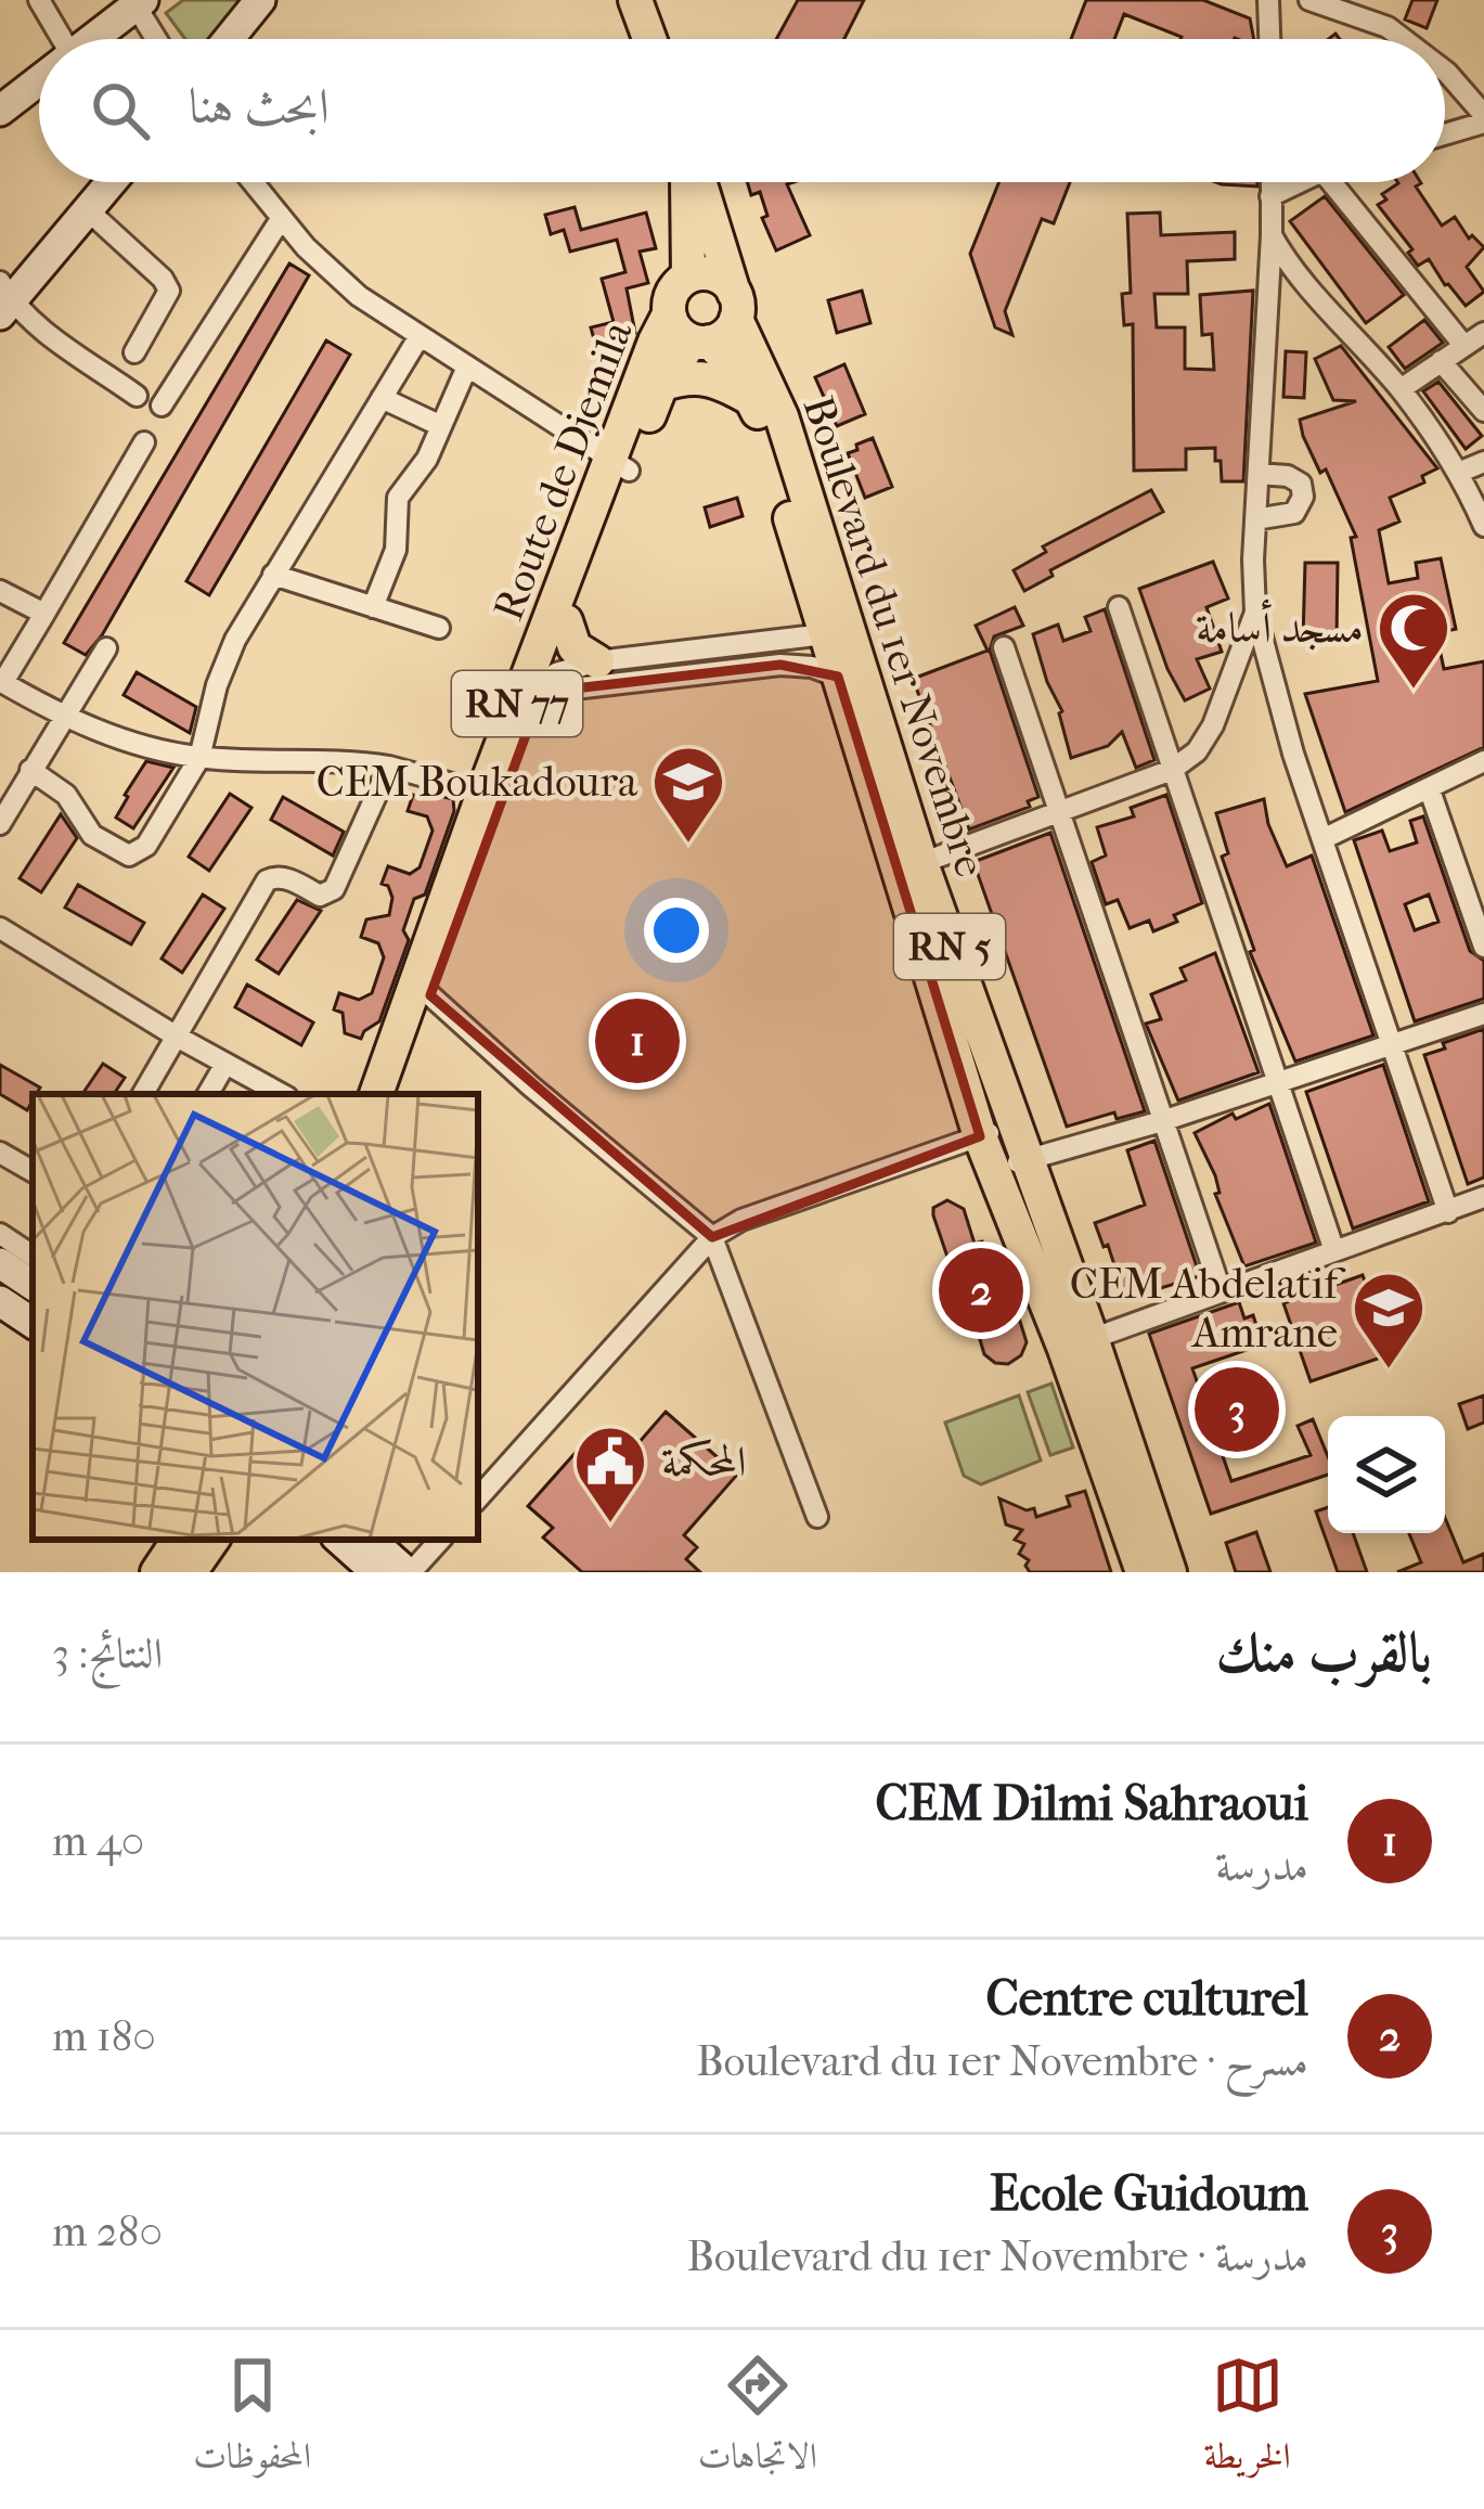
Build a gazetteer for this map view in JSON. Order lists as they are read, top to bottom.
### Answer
{
  "streets": {
    "main road": [
      "Route de Djemila",
      "Boulevard du 1er Novembre",
      "RN 77",
      "RN 5"
    ]
  },
  "crossings": [
    ["Route de Djemila", "Boulevard du 1er Novembre"]
  ],
  "places": {
    "mosque": ["مسجد أسامة"],
    "school or university": ["CEM Boukadoura", "CEM Abdelatif Amrane"],
    "public building": ["المحكمة"]
  },
  "page": {
    "search": "ابحث هنا",
    "pins": ["1", "2", "3"],
    "heading": ["بالقرب منك", "النتائج: 3"],
    "list": [
      {
        "mark": "1",
        "name": "CEM Dilmi Sahraoui",
        "note": "مدرسة",
        "value": "40 m"
      },
      {
        "mark": "2",
        "name": "Centre culturel",
        "note": "مسرح · Boulevard du 1er Novembre",
        "value": "180 m"
      },
      {
        "mark": "3",
        "name": "Ecole Guidoum",
        "note": "مدرسة · Boulevard du 1er Novembre",
        "value": "280 m"
      }
    ],
    "nav": ["الخريطة", "الاتجاهات", "المحفوظات"]
  }
}
